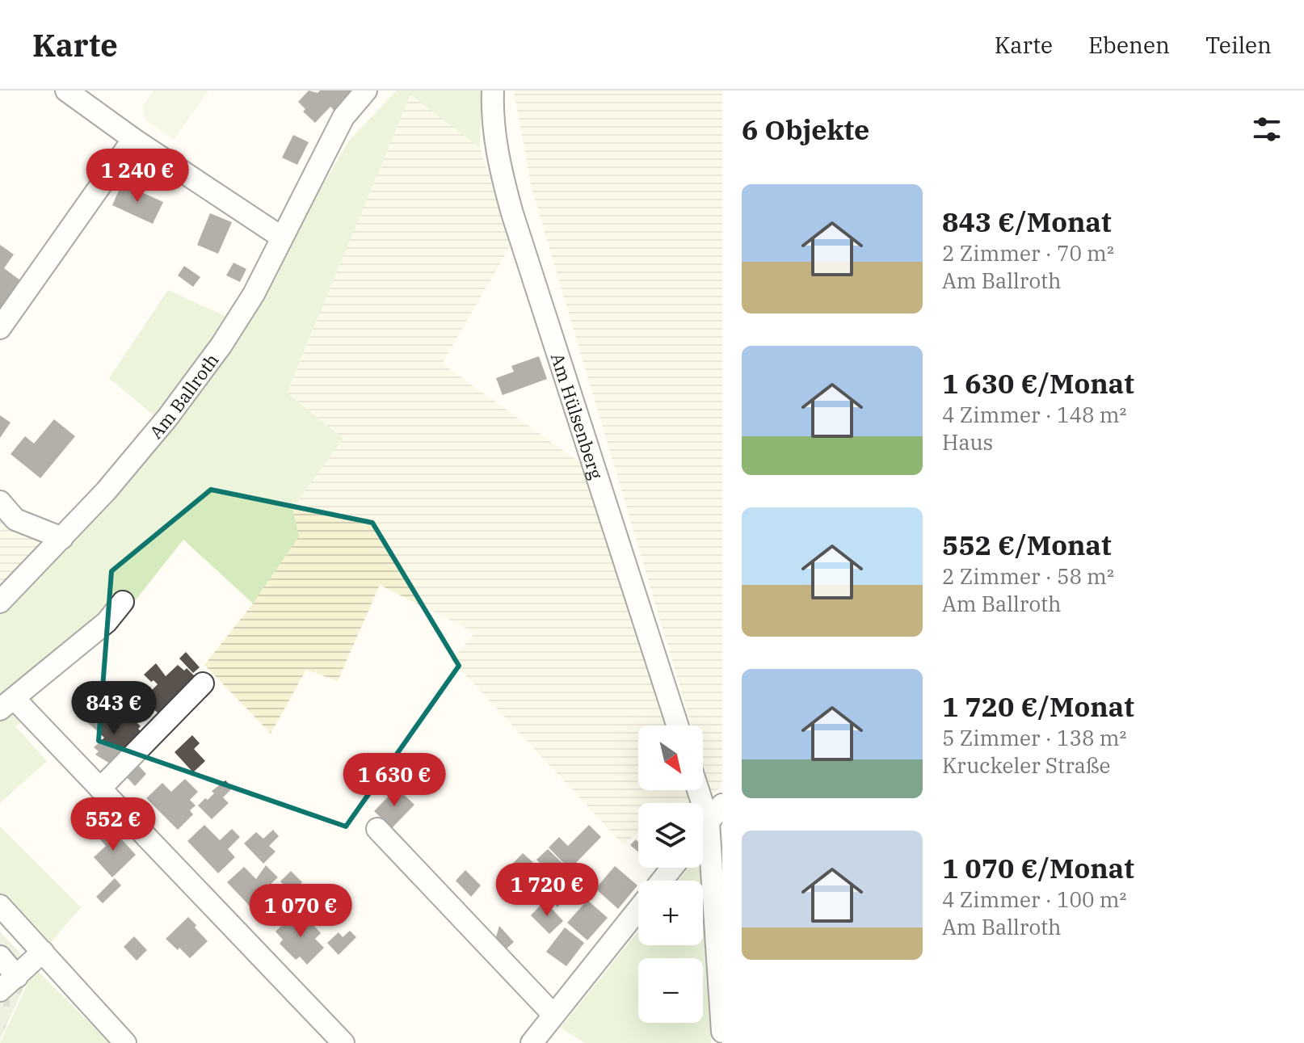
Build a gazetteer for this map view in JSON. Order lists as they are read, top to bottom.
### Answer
{
  "streets": {
    "street": ["Am Ballroth", "Am Hülsenberg"]
  },
  "north": "bottom right",
  "page": {
    "header": "Karte",
    "nav": ["Karte", "Ebenen", "Teilen"],
    "heading": "6 Objekte",
    "price": [
      "1 240 €",
      "843 €",
      "1 630 €",
      "552 €",
      "1 720 €",
      "1 070 €"
    ],
    "list": [
      {
        "name": "843 €/Monat",
        "note": "2 Zimmer · 70 m² · Am Ballroth"
      },
      {
        "name": "1 630 €/Monat",
        "note": "4 Zimmer · 148 m² · Haus"
      },
      {
        "name": "552 €/Monat",
        "note": "2 Zimmer · 58 m² · Am Ballroth"
      },
      {
        "name": "1 720 €/Monat",
        "note": "5 Zimmer · 138 m² · Kruckeler Straße"
      },
      {
        "name": "1 070 €/Monat",
        "note": "4 Zimmer · 100 m² · Am Ballroth"
      }
    ],
    "map_buttons": ["+", "−"]
  }
}
